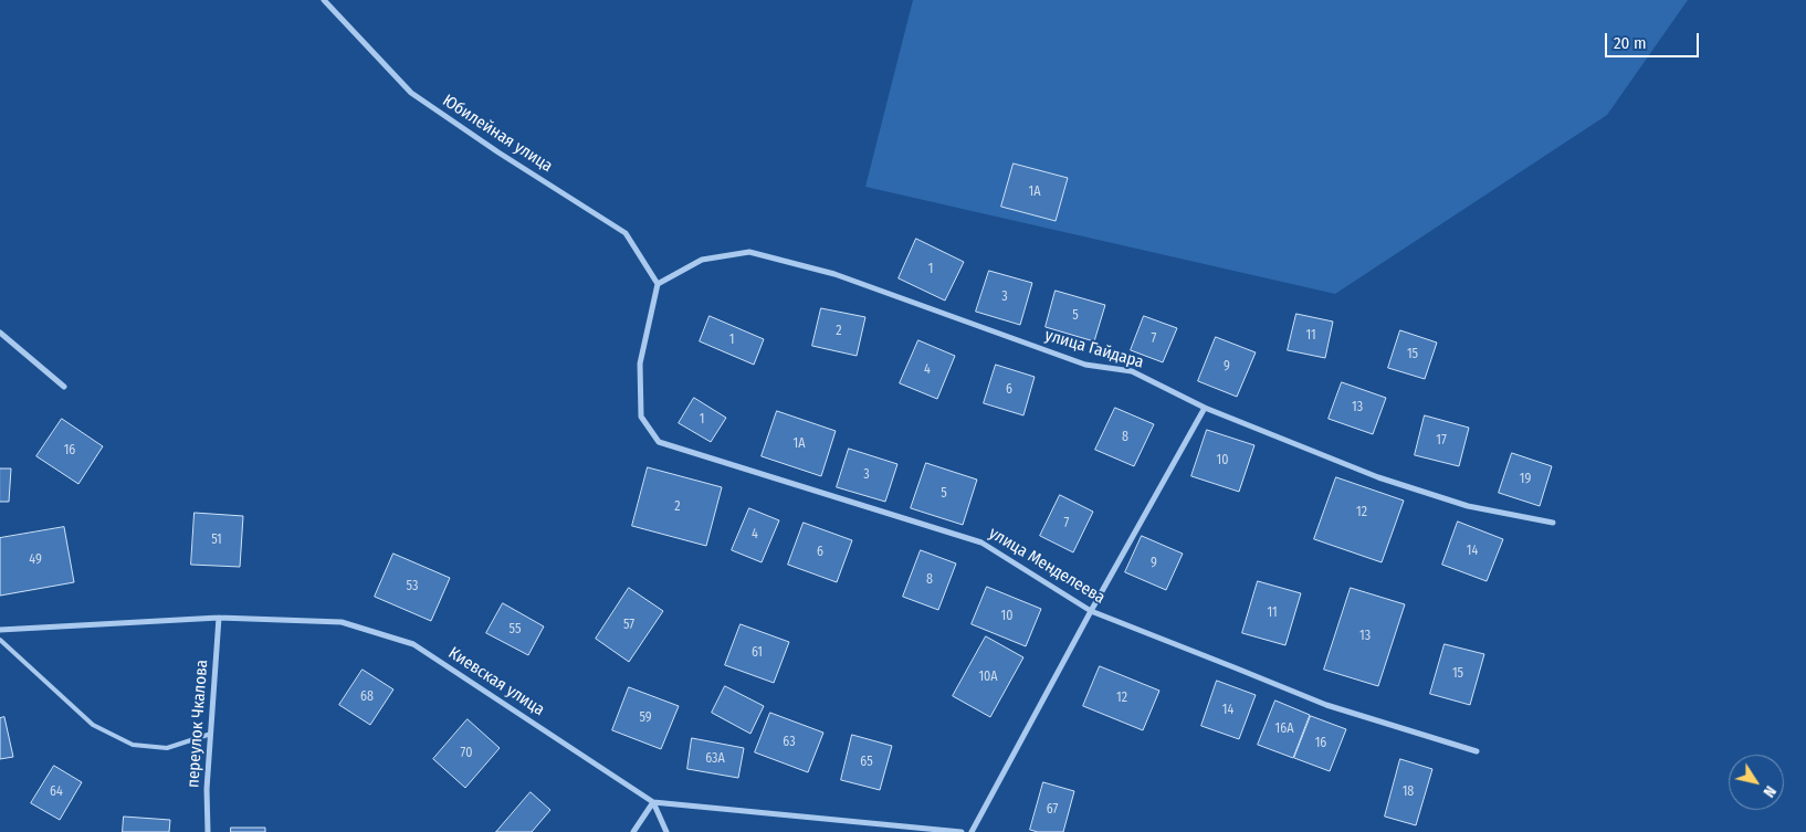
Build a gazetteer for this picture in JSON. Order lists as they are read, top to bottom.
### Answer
{
  "streets": {
    "street": [
      "Юбилейная улица",
      "улица Гайдара",
      "улица Менделеева",
      "Киевская улица",
      "переулок Чкалова"
    ]
  },
  "crossings": [
    ["Юбилейная улица", "улица Гайдара"],
    ["Юбилейная улица", "улица Менделеева"],
    ["улица Гайдара", "улица Менделеева"],
    ["Киевская улица", "переулок Чкалова"]
  ],
  "house_numbers": [
    "1А",
    "1",
    "3",
    "5",
    "2",
    "11",
    "7",
    "1",
    "15",
    "9",
    "4",
    "6",
    "13",
    "1",
    "8",
    "17",
    "1А",
    "16",
    "10",
    "3",
    "19",
    "5",
    "2",
    "12",
    "7",
    "4",
    "51",
    "14",
    "6",
    "49",
    "9",
    "8",
    "53",
    "11",
    "10",
    "57",
    "55",
    "13",
    "61",
    "15",
    "10А",
    "68",
    "12",
    "14",
    "59",
    "16А",
    "63",
    "16",
    "70",
    "63А",
    "65",
    "64",
    "18",
    "67"
  ],
  "scale_bar": "20 m",
  "north": "bottom right"
}
